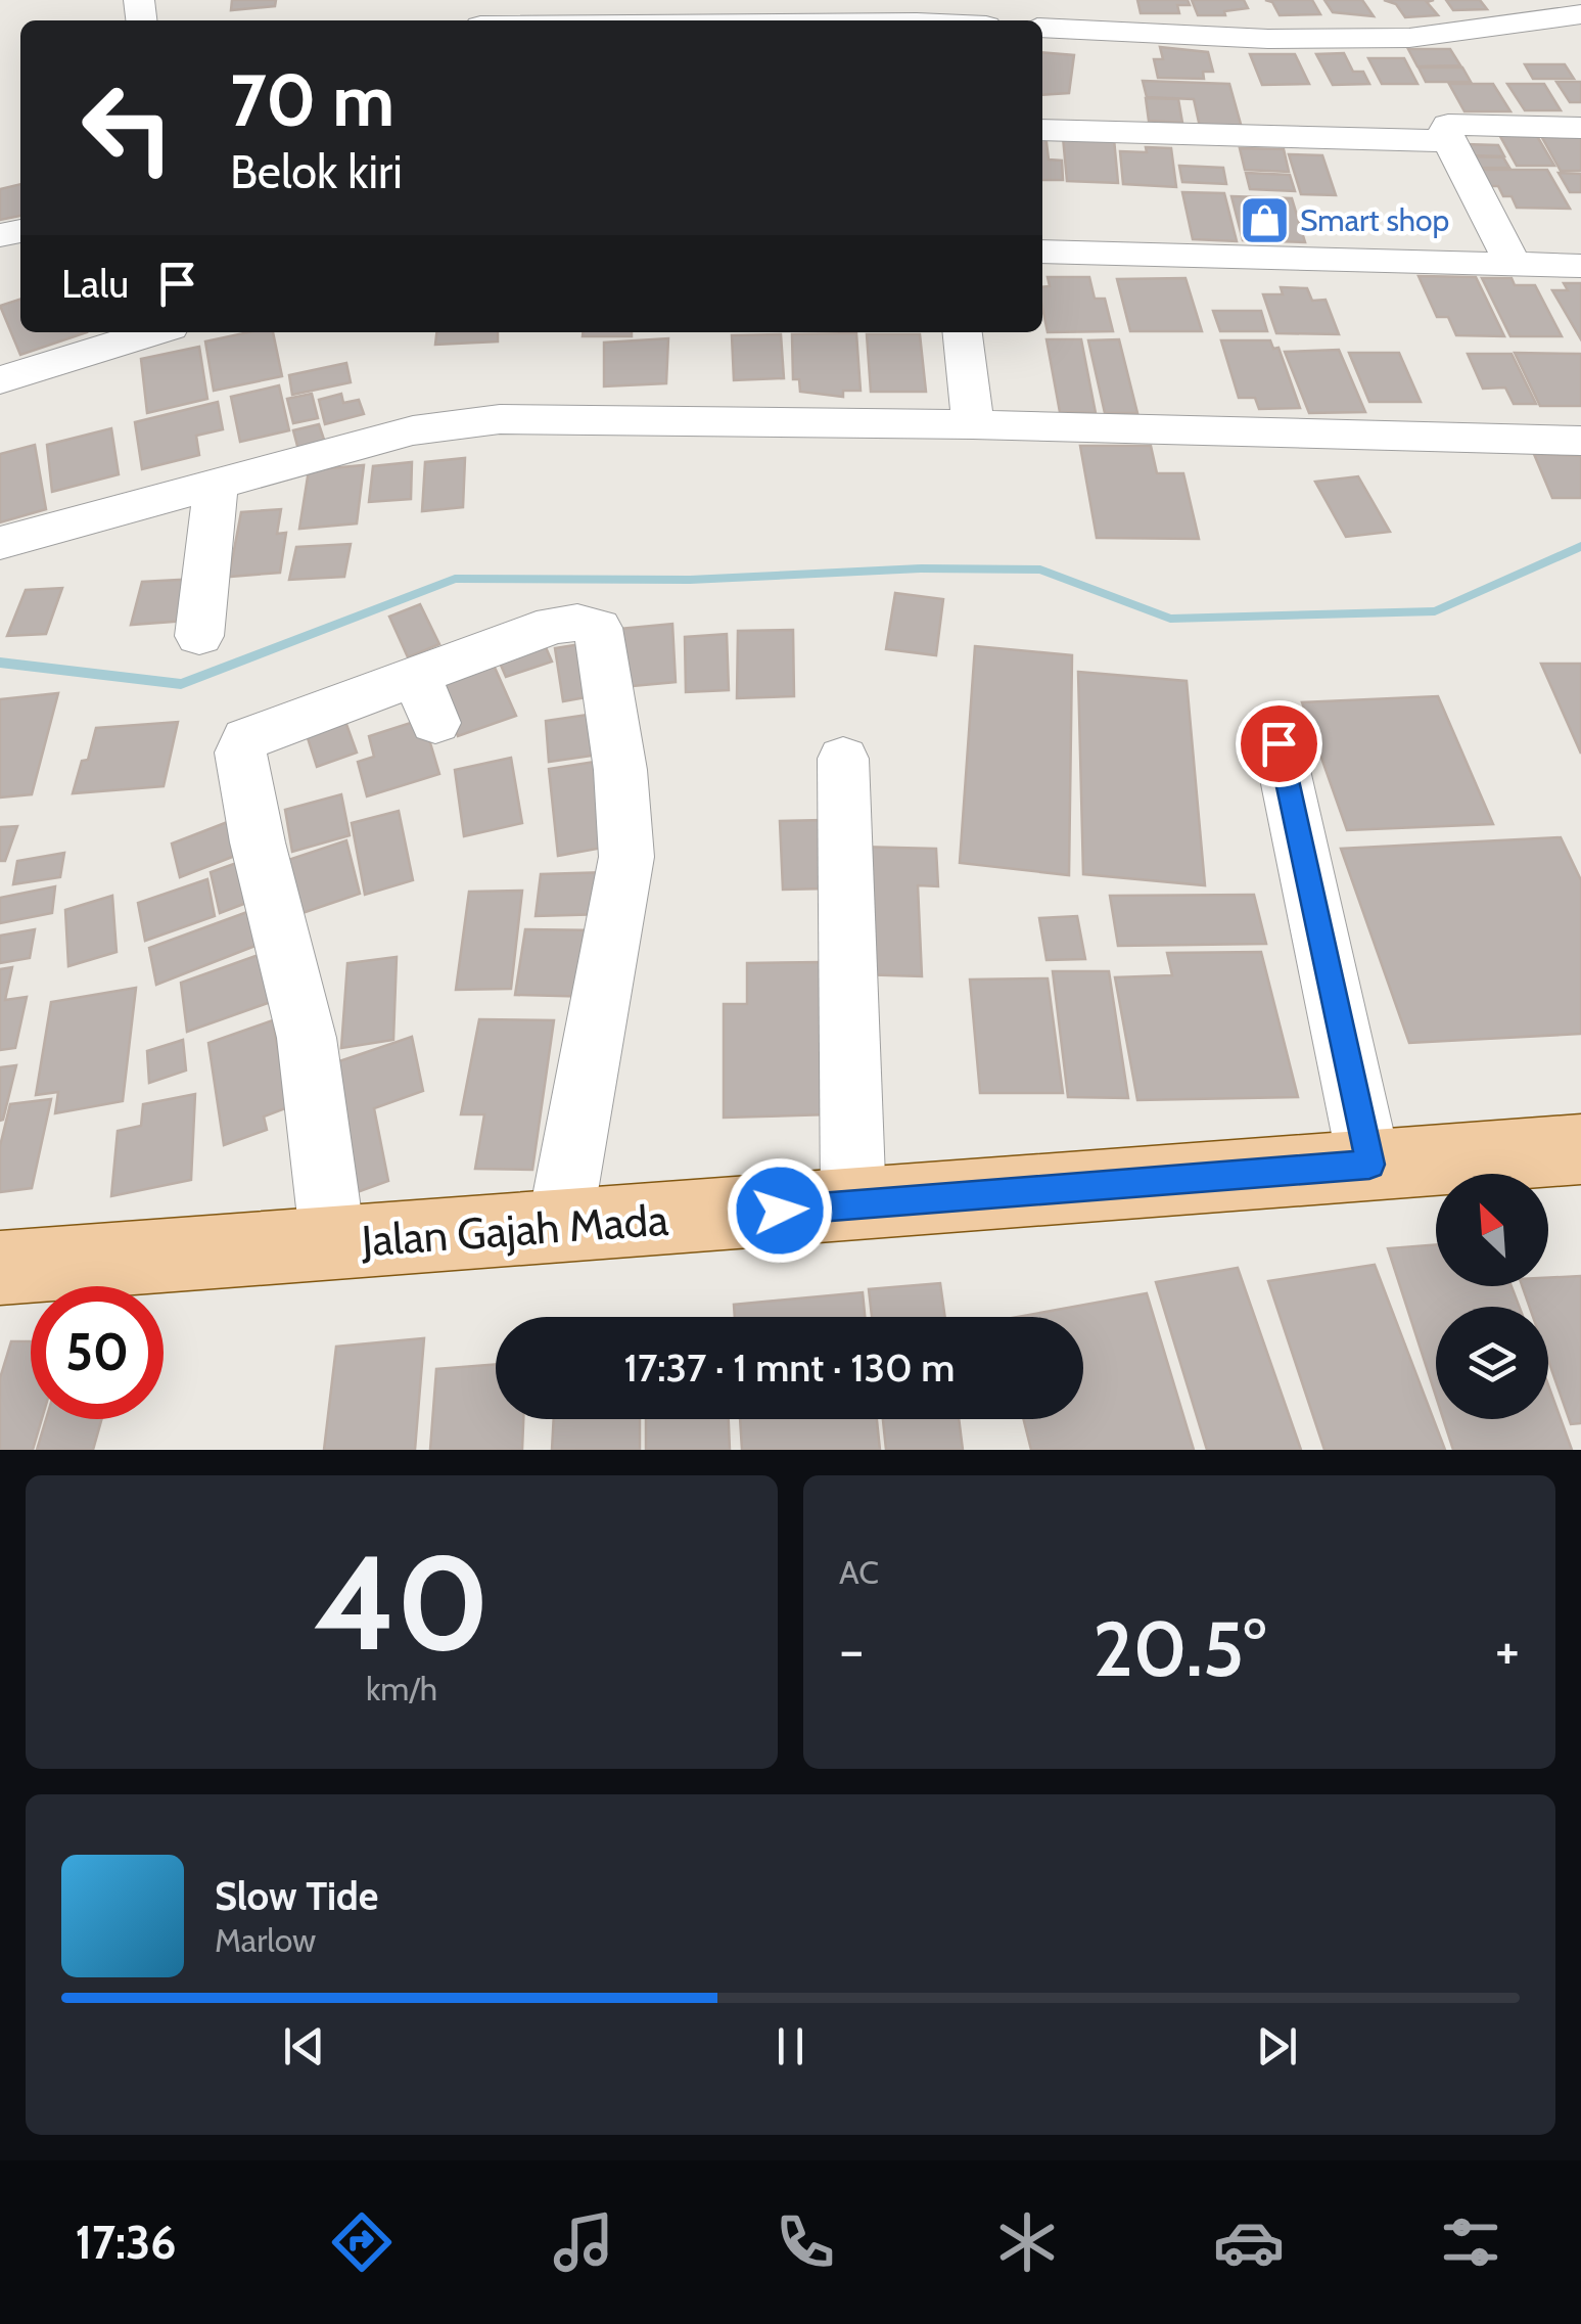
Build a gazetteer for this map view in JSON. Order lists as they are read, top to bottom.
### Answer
{
  "streets": {
    "main road": ["Jalan Gajah Mada"]
  },
  "places": {
    "shop": ["Smart shop"]
  },
  "north": "top left",
  "page": {
    "turn": ["70 m", "Belok kiri"],
    "then": "Lalu",
    "limit": "50",
    "trip": "17:37 · 1 mnt · 130 m",
    "tile": [
      ["40", "km/h"],
      "AC"
    ],
    "heat": ["−", "20.5°", "+"],
    "song": ["Slow Tide", "Marlow"],
    "tabs": "17:36"
  }
}
